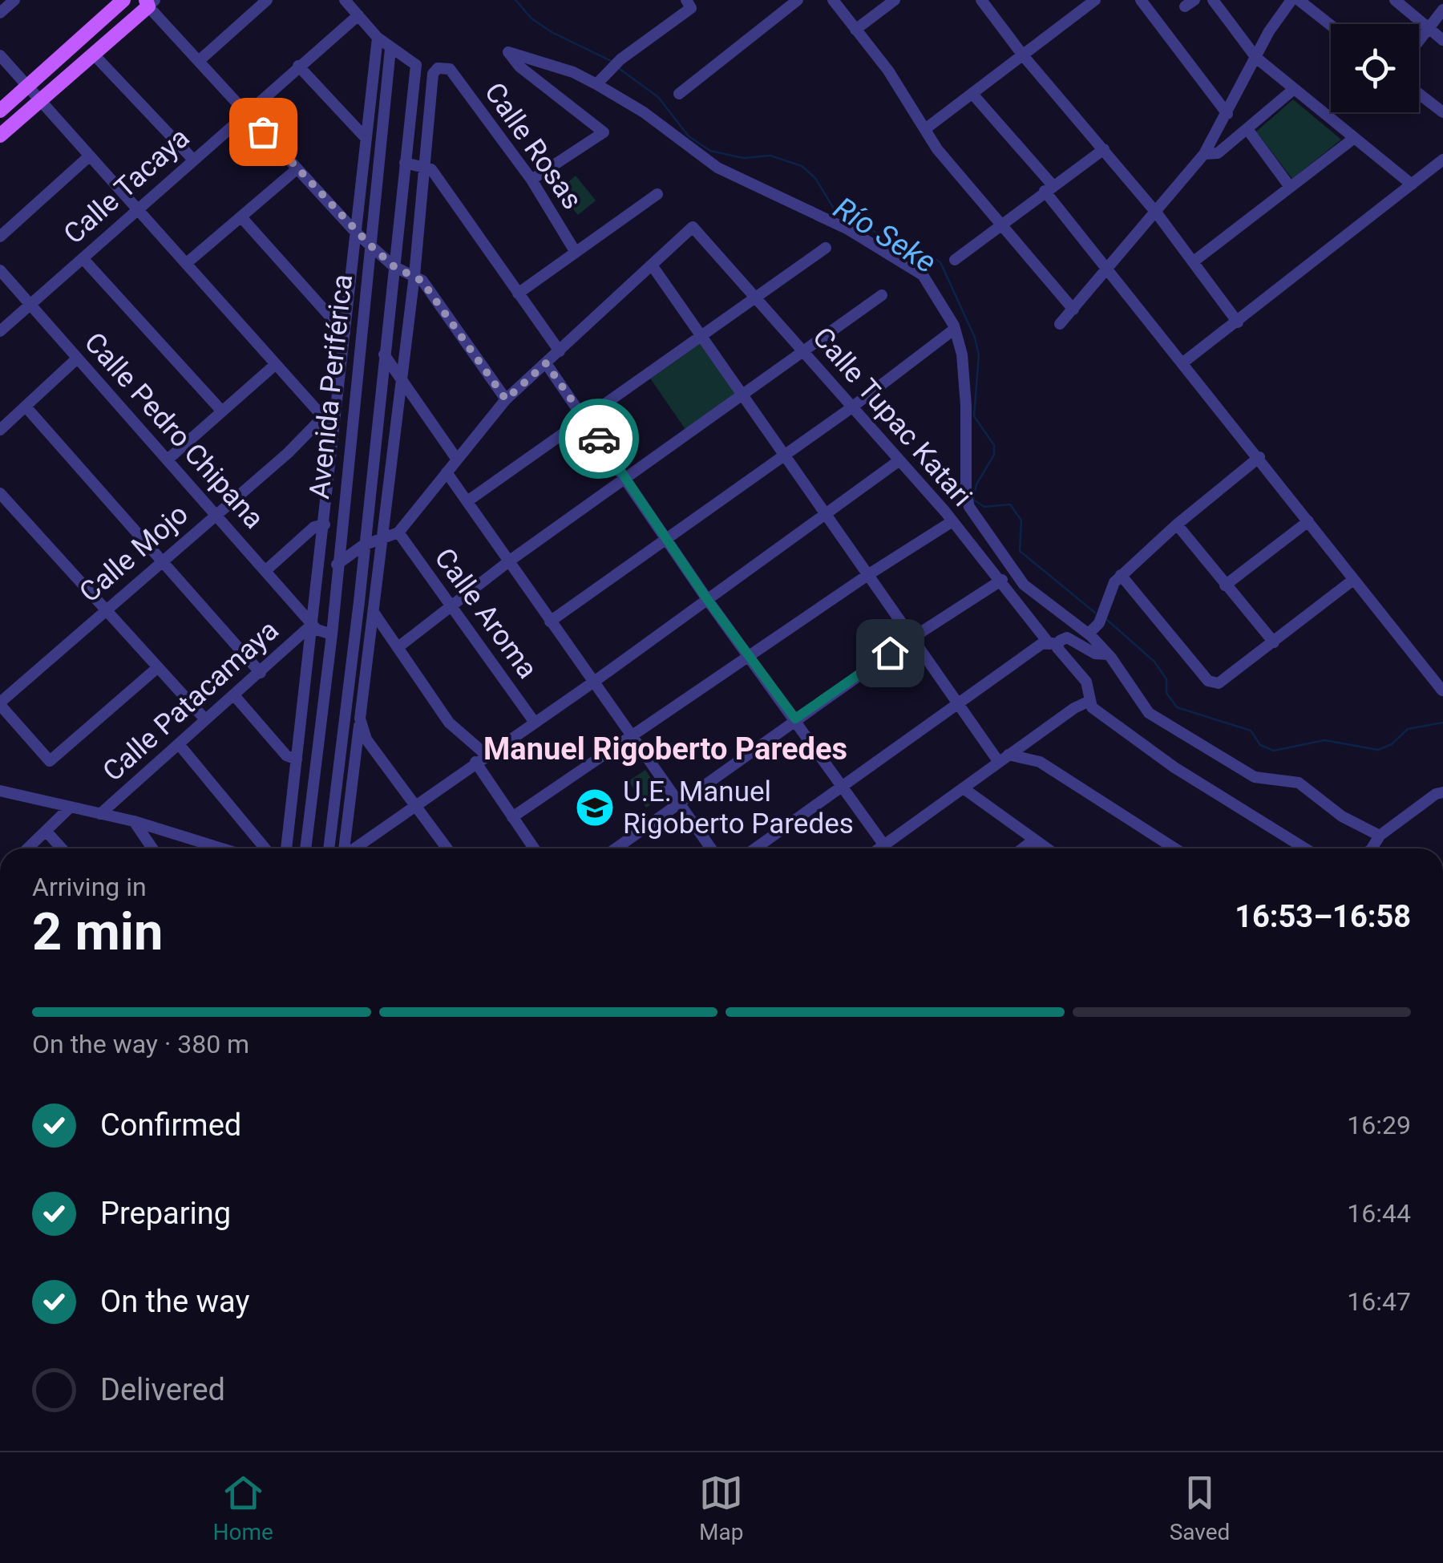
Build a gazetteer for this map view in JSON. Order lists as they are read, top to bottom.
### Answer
{
  "streets": {
    "street": [
      "Calle Rosas",
      "Calle Tacaya",
      "Avenida Periférica",
      "Calle Tupac Katari",
      "Calle Pedro Chipana",
      "Calle Mojo",
      "Calle Aroma",
      "Calle Patacamaya"
    ]
  },
  "crossings": [
    ["Calle Tacaya", "Calle Pedro Chipana"],
    ["Calle Pedro Chipana", "Calle Mojo"],
    ["Calle Pedro Chipana", "Calle Patacamaya"]
  ],
  "districts": ["Manuel Rigoberto Paredes"],
  "water": ["Río Seke"],
  "places": {
    "school or university": ["U.E. Manuel Rigoberto Paredes"]
  },
  "page": {
    "heading": ["2 min", "Arriving in", "16:53–16:58"],
    "bar": "On the way · 380 m",
    "list": [
      ["Confirmed", "16:29"],
      ["Preparing", "16:44"],
      ["On the way", "16:47"],
      "Delivered"
    ],
    "tabs": ["Home", "Map", "Saved"]
  }
}
